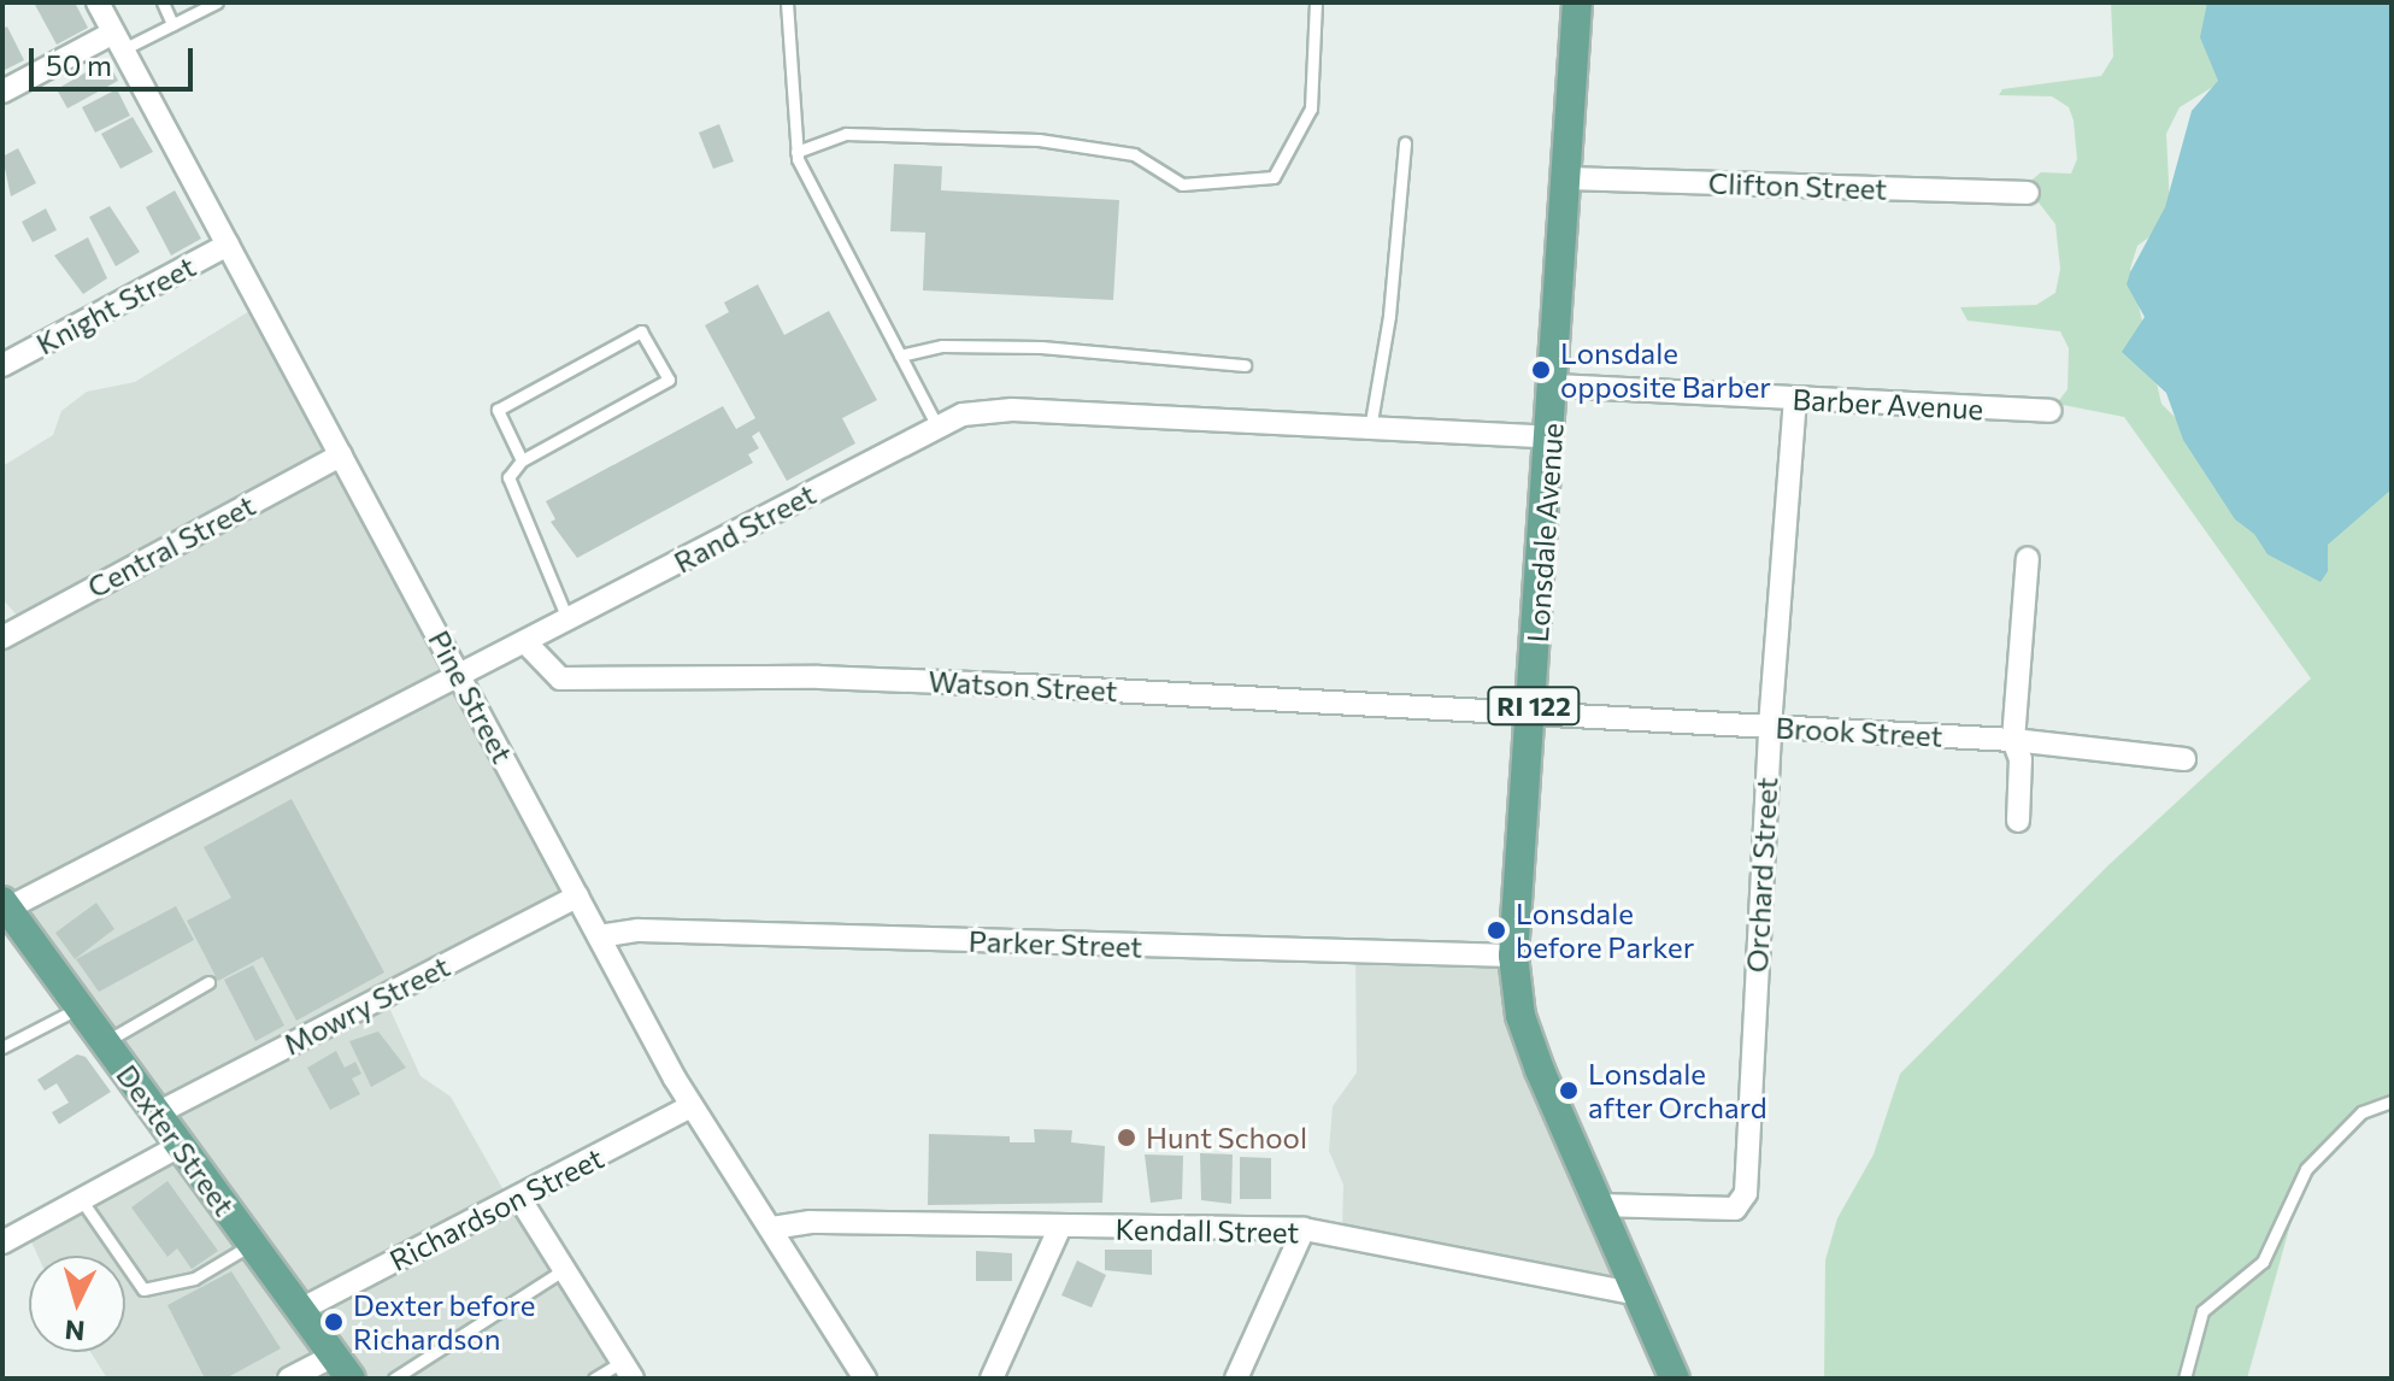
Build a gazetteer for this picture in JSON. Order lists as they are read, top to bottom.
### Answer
{
  "streets": {
    "main road": ["Lonsdale Avenue", "RI 122", "Dexter Street"],
    "street": [
      "Clifton Street",
      "Knight Street",
      "Barber Avenue",
      "Rand Street",
      "Central Street",
      "Watson Street",
      "Pine Street",
      "Brook Street",
      "Orchard Street",
      "Parker Street",
      "Mowry Street",
      "Richardson Street",
      "Kendall Street"
    ]
  },
  "crossings": [
    ["Clifton Street", "Lonsdale Avenue"],
    ["Knight Street", "Pine Street"],
    ["Barber Avenue", "Lonsdale Avenue"],
    ["Barber Avenue", "Orchard Street"],
    ["Rand Street", "Lonsdale Avenue"],
    ["Rand Street", "Watson Street"],
    ["Rand Street", "Pine Street"],
    ["Rand Street", "Dexter Street"],
    ["Lonsdale Avenue", "Watson Street"],
    ["Lonsdale Avenue", "Brook Street"],
    ["Lonsdale Avenue", "Orchard Street"],
    ["Lonsdale Avenue", "Parker Street"],
    ["Lonsdale Avenue", "Kendall Street"],
    ["Central Street", "Pine Street"],
    ["Watson Street", "Brook Street"],
    ["Pine Street", "Parker Street"],
    ["Pine Street", "Mowry Street"],
    ["Pine Street", "Richardson Street"],
    ["Pine Street", "Kendall Street"],
    ["Brook Street", "Orchard Street"],
    ["Mowry Street", "Dexter Street"],
    ["Dexter Street", "Richardson Street"]
  ],
  "places": [
    "Lonsdale opposite Barber",
    "Lonsdale before Parker",
    "Lonsdale after Orchard",
    "Hunt School",
    "Dexter before Richardson"
  ],
  "scale_bar": "50 m",
  "north": "bottom"
}
